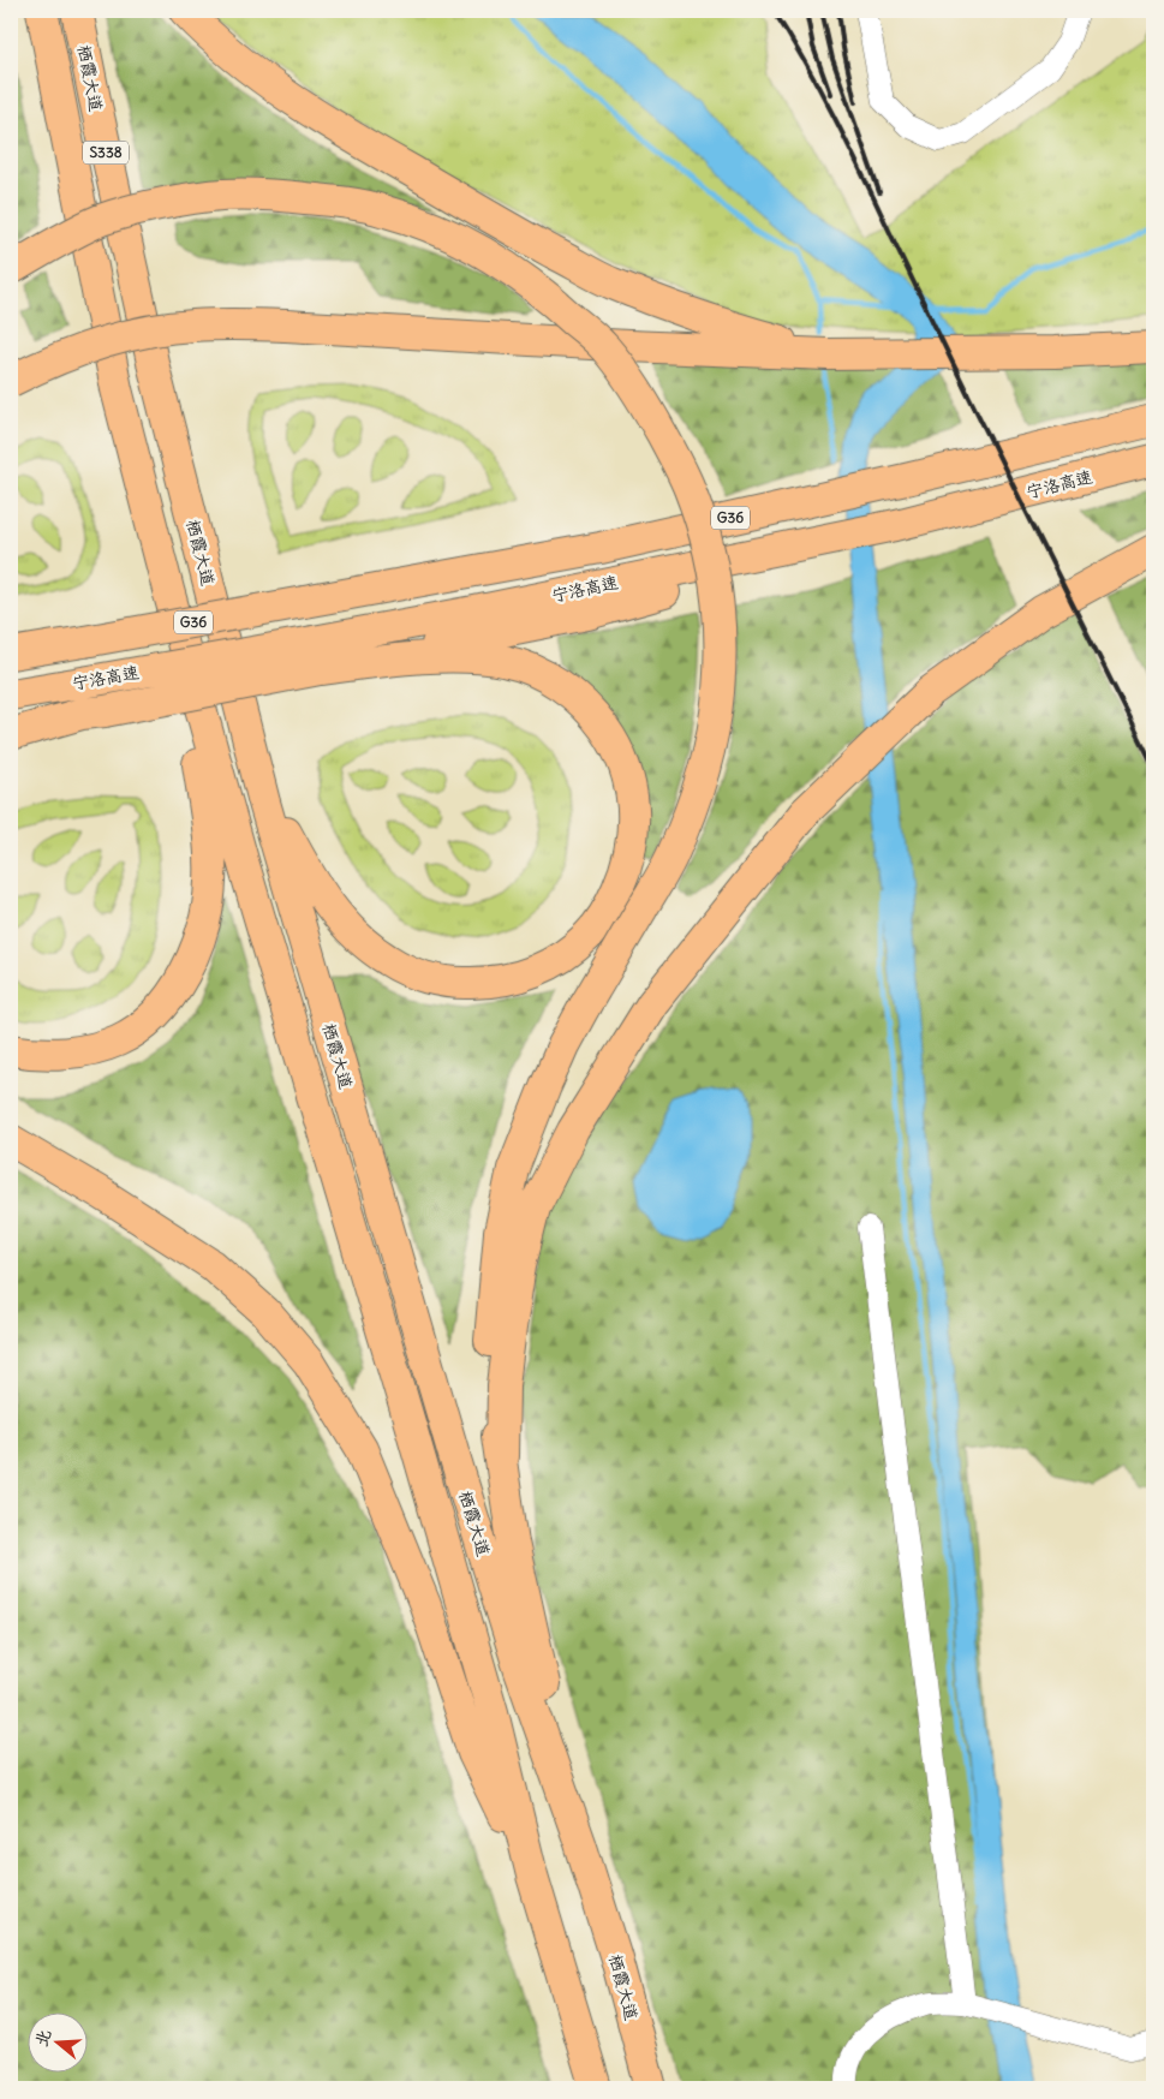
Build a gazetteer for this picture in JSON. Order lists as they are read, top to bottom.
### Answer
{
  "streets": {
    "highway": [
      "栖霞大道",
      "S338",
      "宁洛高速",
      "G36"
    ]
  },
  "north": "left"
}
